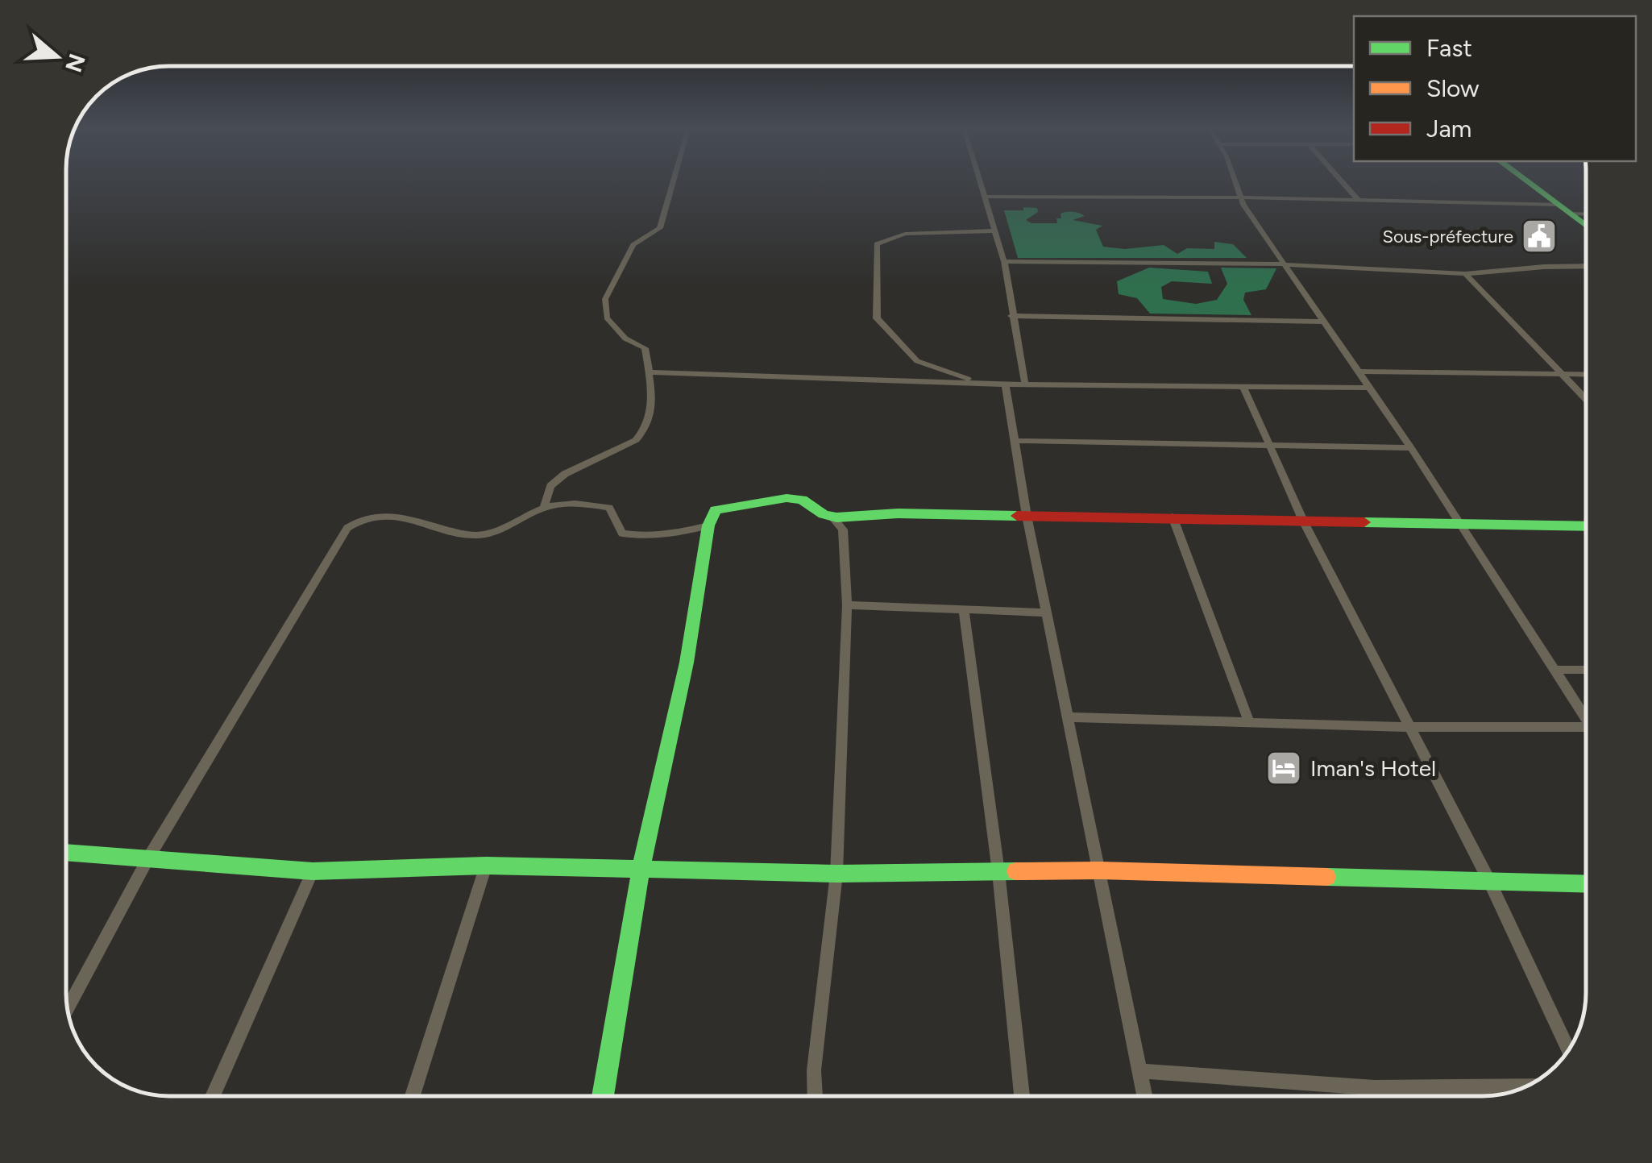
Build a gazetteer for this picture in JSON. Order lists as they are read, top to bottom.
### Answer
{
  "places": {
    "public building": ["Sous-préfecture"],
    "hotel": ["Iman's Hotel"]
  },
  "legend": ["Fast", "Slow", "Jam"],
  "north": "right"
}
